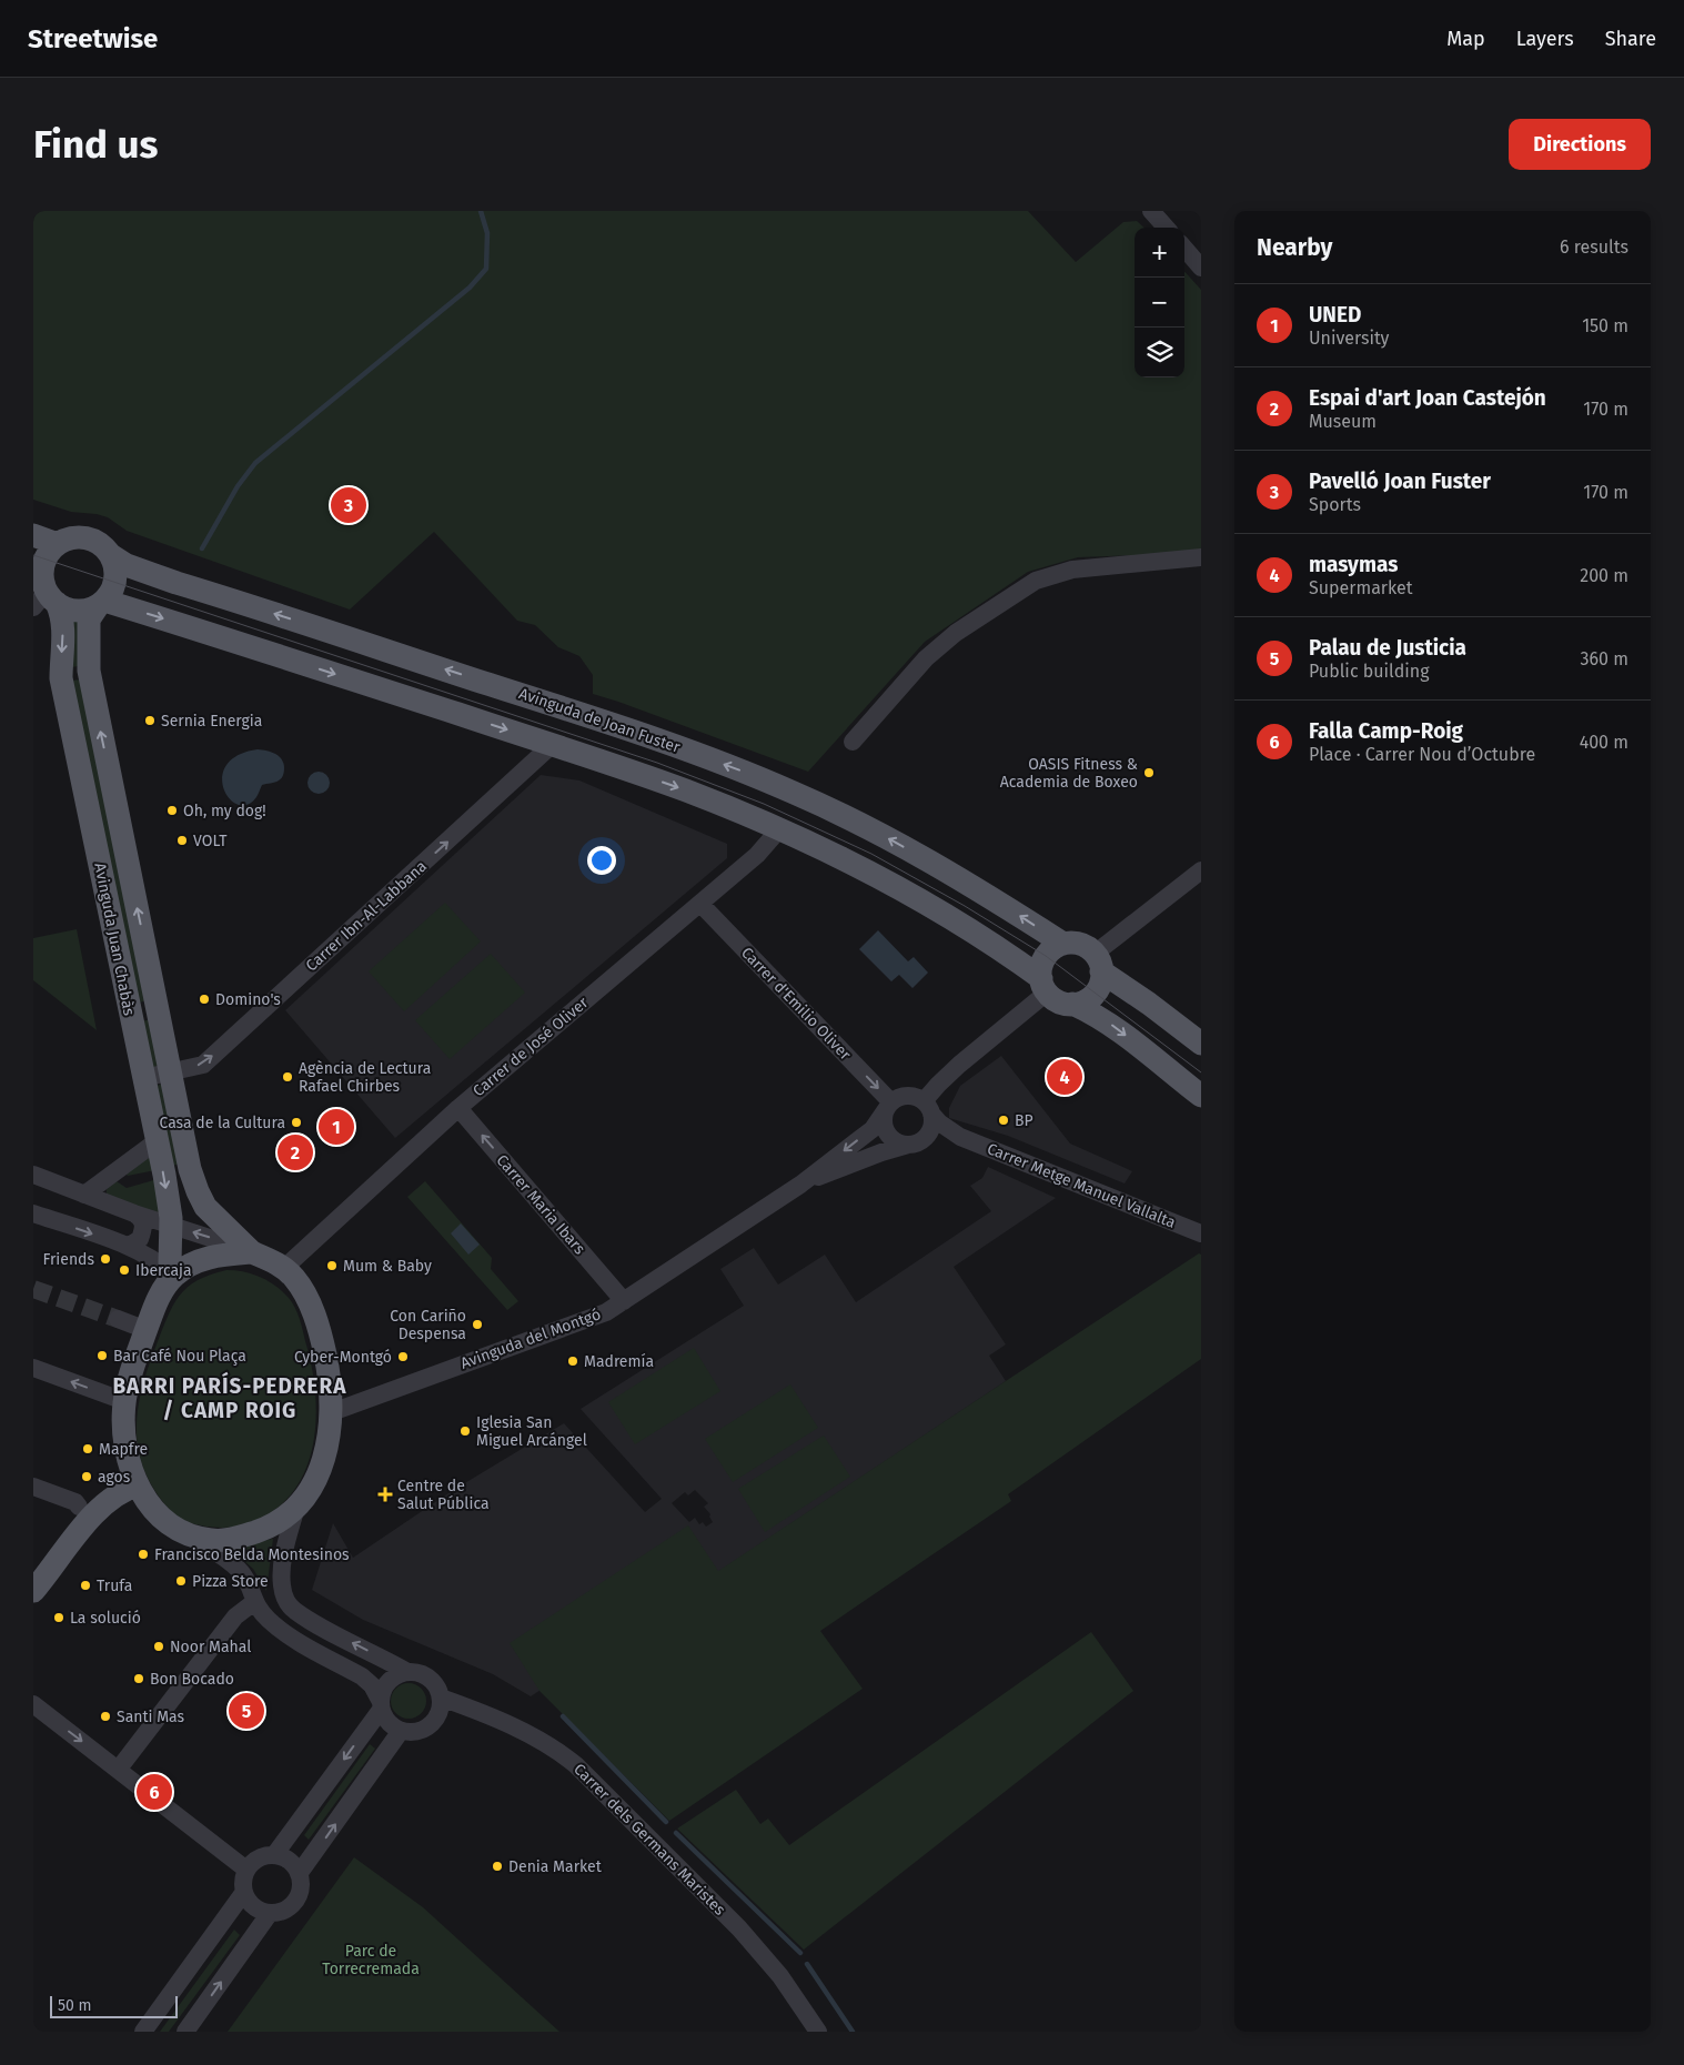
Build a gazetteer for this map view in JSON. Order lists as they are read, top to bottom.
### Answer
{
  "streets": {
    "main road": ["Avinguda de Joan Fuster", "Avinguda Juan Chabàs"],
    "street": [
      "Carrer Ibn-Al-Labbana",
      "Carrer d'Emilio Oliver",
      "Carrer de José Oliver",
      "Carrer Metge Manuel Vallalta",
      "Carrer Maria Ibars",
      "Avinguda del Montgó",
      "Carrer dels Germans Maristes"
    ]
  },
  "crossings": [
    ["Avinguda de Joan Fuster", "Avinguda Juan Chabàs"],
    ["Carrer Ibn-Al-Labbana", "Avinguda Juan Chabàs"],
    ["Carrer d'Emilio Oliver", "Carrer de José Oliver"],
    ["Carrer d'Emilio Oliver", "Carrer Metge Manuel Vallalta"],
    ["Carrer d'Emilio Oliver", "Avinguda del Montgó"],
    ["Carrer de José Oliver", "Carrer Maria Ibars"],
    ["Carrer Metge Manuel Vallalta", "Avinguda del Montgó"],
    ["Carrer Maria Ibars", "Avinguda del Montgó"]
  ],
  "one_way": ["Carrer Ibn-Al-Labbana", "Carrer d'Emilio Oliver", "Carrer Maria Ibars"],
  "districts": ["BARRI PARÍS-PEDRERA / CAMP ROIG"],
  "parks": ["Parc de Torrecremada"],
  "places": {
    "other": [
      "Sernia Energia",
      "OASIS Fitness & Academia de Boxeo",
      "Oh, my dog!",
      "VOLT",
      "Domino's",
      "Agència de Lectura Rafael Chirbes",
      "BP",
      "Casa de la Cultura",
      "Friends",
      "Mum & Baby",
      "Ibercaja",
      "Con Cariño Despensa",
      "Bar Café Nou Plaça",
      "Cyber-Montgó",
      "Madremía",
      "Iglesia San Miguel Arcángel",
      "Mapfre",
      "agos",
      "Francisco Belda Montesinos",
      "Pizza Store",
      "Trufa",
      "La solució",
      "Noor Mahal",
      "Bon Bocado",
      "Santi Mas",
      "Denia Market"
    ],
    "health": ["Centre de Salut Pública"]
  },
  "scale_bar": "50 m",
  "page": {
    "header": "Streetwise",
    "nav": ["Map", "Layers", "Share"],
    "buttons": "Directions",
    "title": "Find us",
    "heading": ["Nearby", "6 results"],
    "map_buttons": ["+", "−"],
    "list": [
      {
        "mark": "1",
        "name": "UNED",
        "note": "University",
        "value": "150 m"
      },
      {
        "mark": "2",
        "name": "Espai d'art Joan Castejón",
        "note": "Museum",
        "value": "170 m"
      },
      {
        "mark": "3",
        "name": "Pavelló Joan Fuster",
        "note": "Sports",
        "value": "170 m"
      },
      {
        "mark": "4",
        "name": "masymas",
        "note": "Supermarket",
        "value": "200 m"
      },
      {
        "mark": "5",
        "name": "Palau de Justicia",
        "note": "Public building",
        "value": "360 m"
      },
      {
        "mark": "6",
        "name": "Falla Camp-Roig",
        "note": "Place · Carrer Nou d’Octubre",
        "value": "400 m"
      }
    ],
    "pins": [
      "3",
      "4",
      "1",
      "2",
      "5",
      "6"
    ],
    "scale": "50 m"
  }
}
